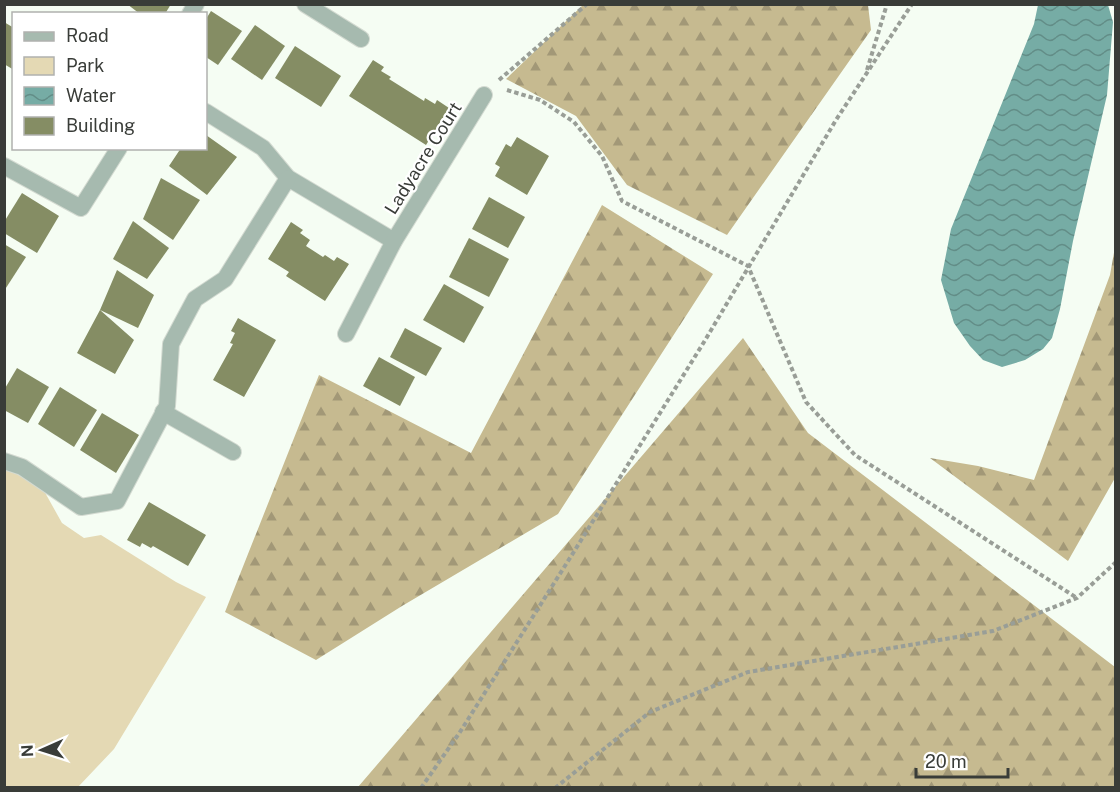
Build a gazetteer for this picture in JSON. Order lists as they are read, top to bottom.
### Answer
{
  "streets": {
    "street": ["Ladyacre Court"]
  },
  "legend": [
    "Road",
    "Park",
    "Water",
    "Building"
  ],
  "scale_bar": "20 m",
  "north": "left"
}
